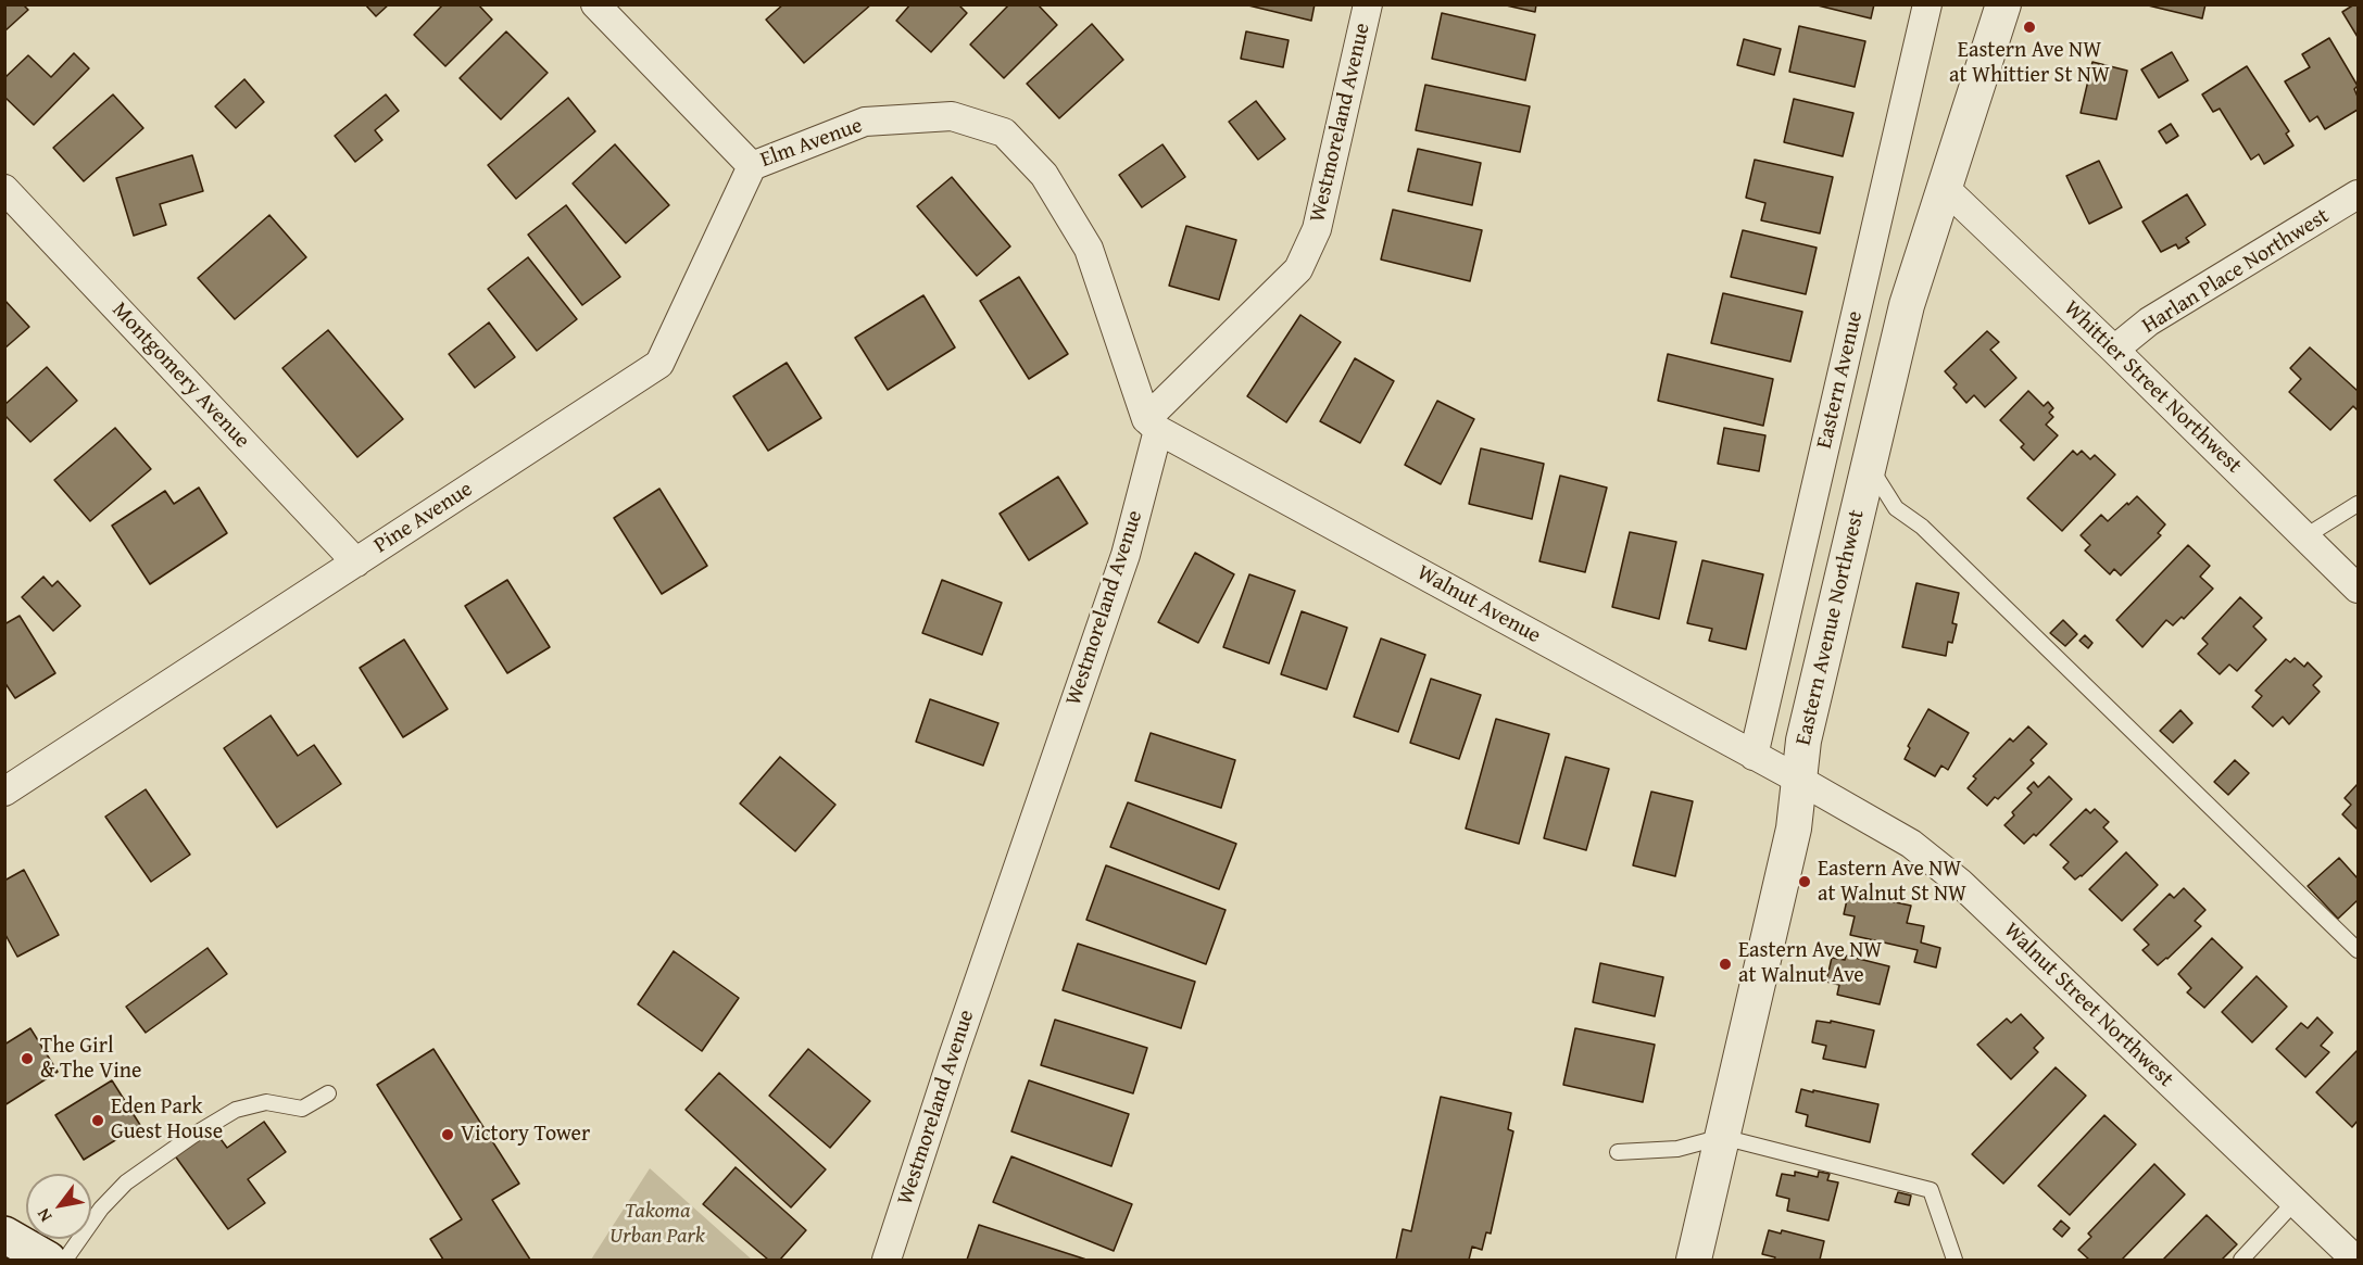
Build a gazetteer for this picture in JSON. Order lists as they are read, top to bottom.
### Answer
{
  "streets": {
    "street": [
      "Westmoreland Avenue",
      "Elm Avenue",
      "Harlan Place Northwest",
      "Montgomery Avenue",
      "Eastern Avenue",
      "Whittier Street Northwest",
      "Pine Avenue",
      "Walnut Avenue",
      "Eastern Avenue Northwest",
      "Walnut Street Northwest"
    ]
  },
  "crossings": [
    ["Westmoreland Avenue", "Elm Avenue"],
    ["Westmoreland Avenue", "Walnut Avenue"],
    ["Elm Avenue", "Pine Avenue"],
    ["Elm Avenue", "Walnut Avenue"],
    ["Harlan Place Northwest", "Whittier Street Northwest"],
    ["Montgomery Avenue", "Pine Avenue"],
    ["Eastern Avenue", "Walnut Avenue"],
    ["Whittier Street Northwest", "Eastern Avenue Northwest"],
    ["Walnut Avenue", "Eastern Avenue Northwest"],
    ["Walnut Avenue", "Walnut Street Northwest"],
    ["Eastern Avenue Northwest", "Walnut Street Northwest"]
  ],
  "parks": ["Takoma Urban Park"],
  "places": [
    "Eastern Ave NW at Whittier St NW",
    "Eastern Ave NW at Walnut St NW",
    "Eastern Ave NW at Walnut Ave",
    "The Girl & The Vine",
    "Eden Park Guest House",
    "Victory Tower"
  ],
  "north": "bottom left"
}
